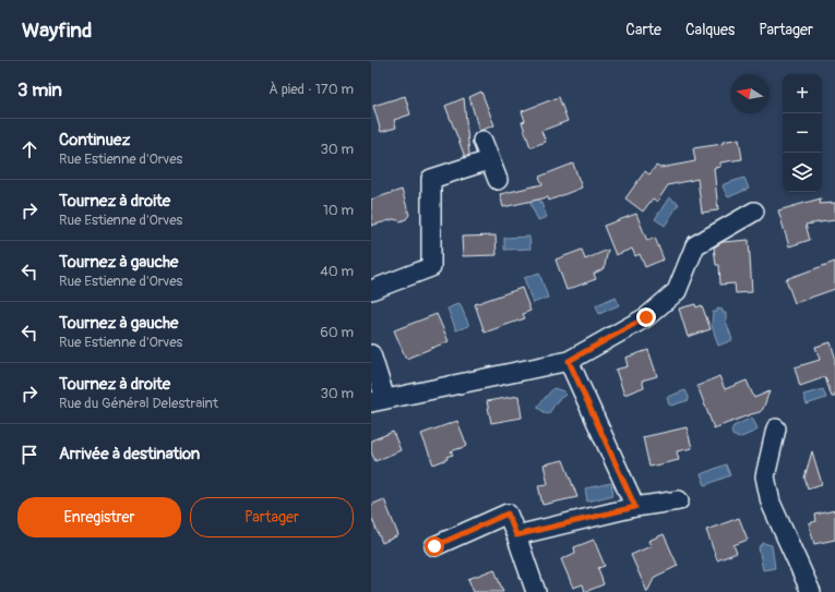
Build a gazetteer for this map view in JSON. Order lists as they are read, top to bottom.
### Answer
{
  "north": "left",
  "page": {
    "header": "Wayfind",
    "nav": ["Carte", "Calques", "Partager"],
    "heading": ["3 min", "À pied · 170 m"],
    "map_buttons": ["+", "−"],
    "list": [
      ["Continuez", "Rue Estienne d'Orves", "30 m"],
      ["Tournez à droite", "Rue Estienne d'Orves", "10 m"],
      ["Tournez à gauche", "Rue Estienne d'Orves", "40 m"],
      ["Tournez à gauche", "Rue Estienne d'Orves", "60 m"],
      ["Tournez à droite", "Rue du Général Delestraint", "30 m"],
      "Arrivée à destination"
    ],
    "buttons": ["Enregistrer", "Partager"]
  }
}
